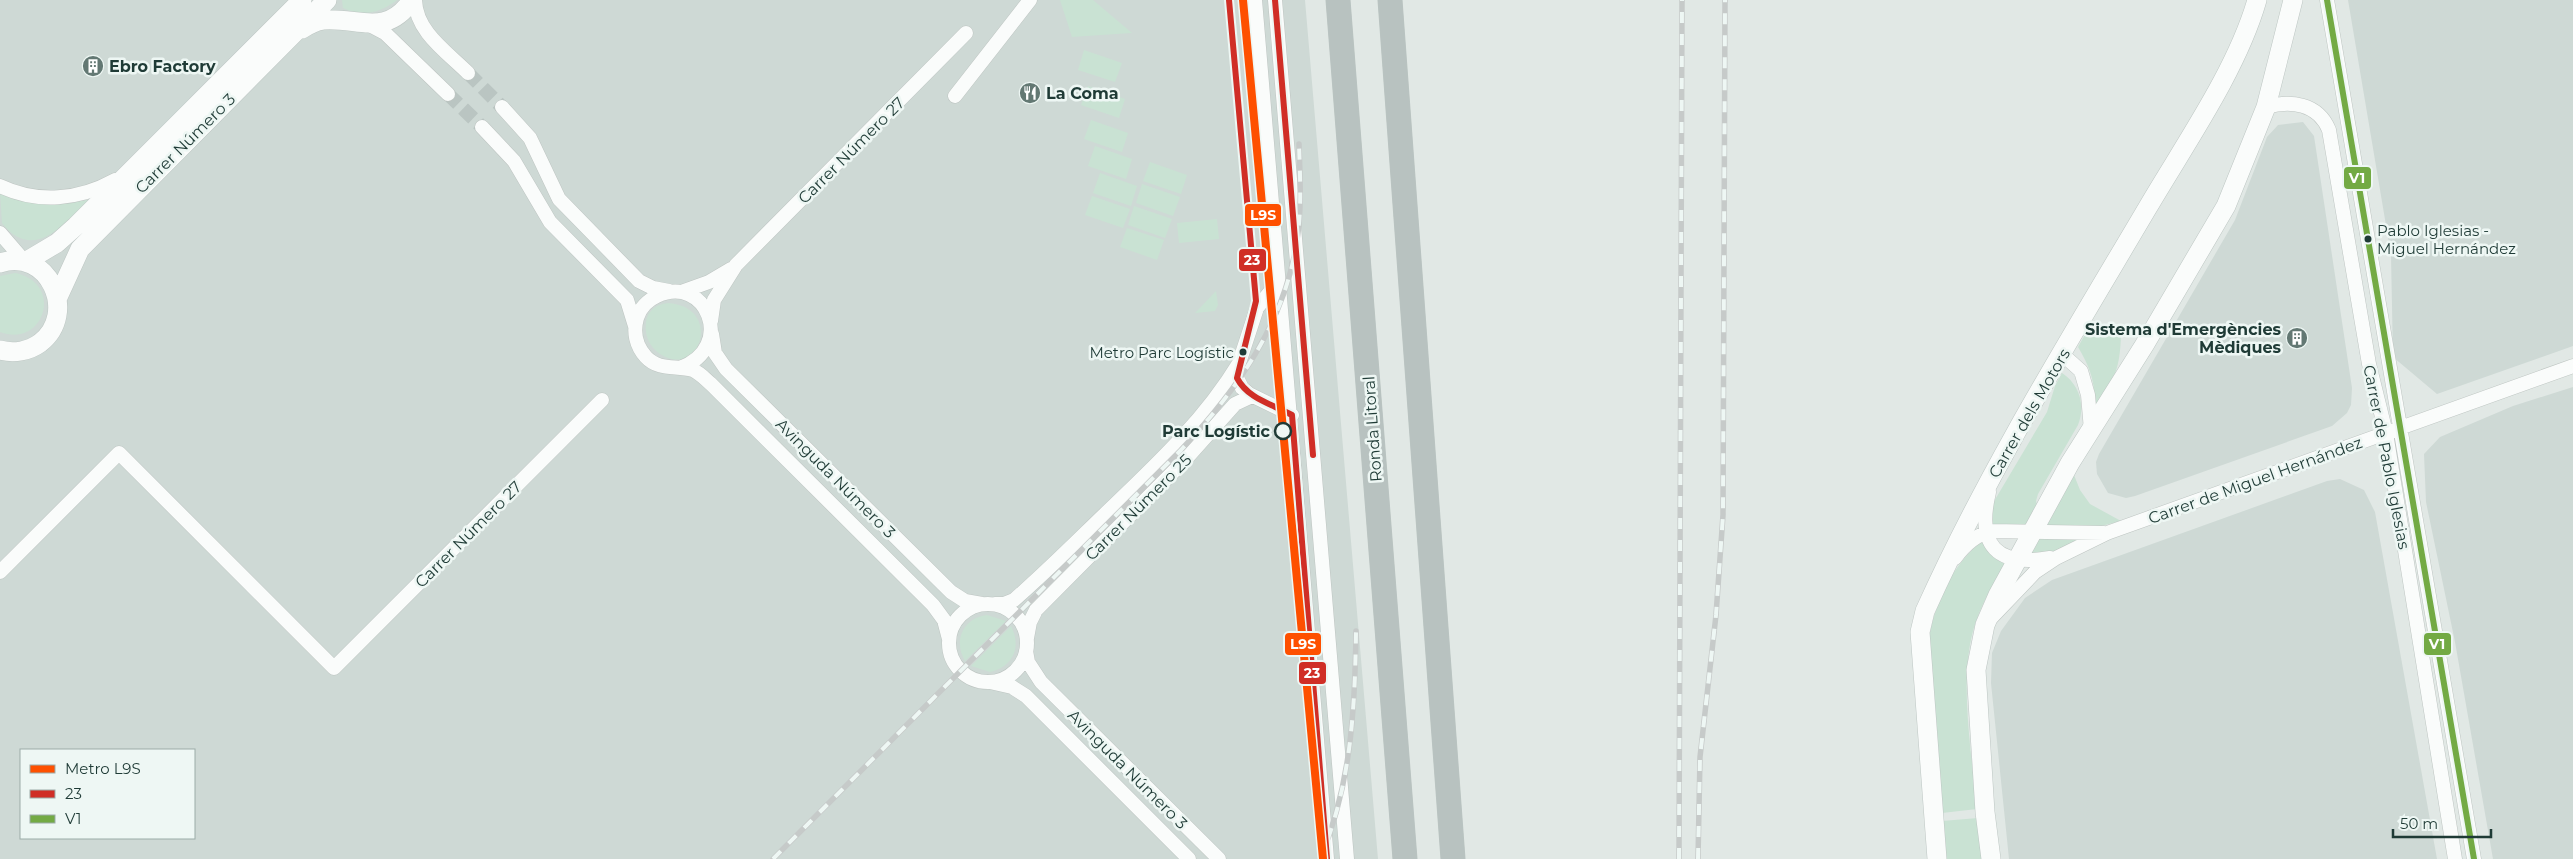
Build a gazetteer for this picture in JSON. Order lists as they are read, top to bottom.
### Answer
{
  "streets": {
    "highway": ["Ronda Litoral"],
    "street": [
      "Carrer Número 3",
      "Carrer Número 27",
      "Carrer dels Motors",
      "Carrer de Pablo Iglesias",
      "Avinguda Número 3",
      "Carrer de Miguel Hernández",
      "Carrer Número 25"
    ]
  },
  "crossings": [
    ["Carrer Número 27", "Avinguda Número 3"],
    ["Carrer de Pablo Iglesias", "Carrer de Miguel Hernández"],
    ["Avinguda Número 3", "Carrer Número 25"]
  ],
  "places": {
    "building": ["Ebro Factory", "Sistema d'Emergències Mèdiques"],
    "restaurant": ["La Coma"],
    "other": ["Pablo Iglesias - Miguel Hernández", "Metro Parc Logístic", "Parc Logístic"]
  },
  "lines": ["metro line L9S", "transit line 23", "transit line V1"],
  "legend": ["Metro L9S", "23", "V1"],
  "scale_bar": "50 m"
}
